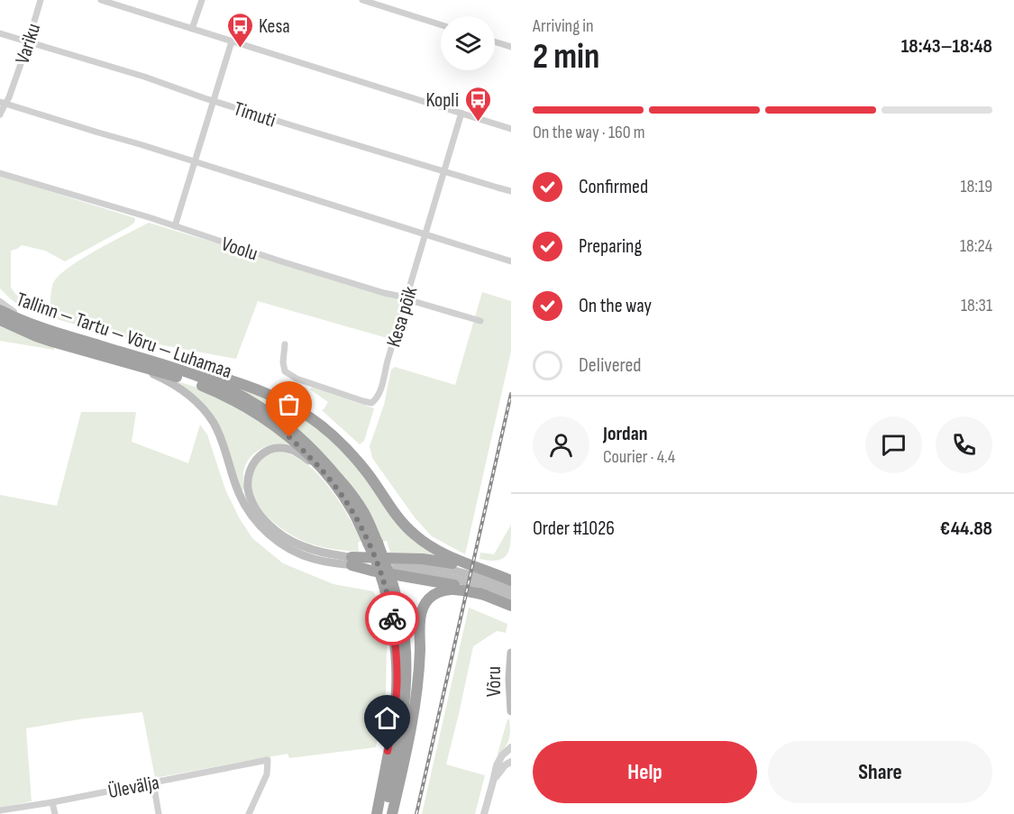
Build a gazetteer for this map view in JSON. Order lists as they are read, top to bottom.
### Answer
{
  "streets": {
    "highway": ["Tallinn — Tartu — Võru — Luhamaa"],
    "main road": ["Võru"],
    "street": [
      "Variku",
      "Timuti",
      "Voolu",
      "Kesa põik",
      "Ülevälja"
    ]
  },
  "crossings": [
    ["Variku", "Timuti"],
    ["Timuti", "Kesa põik"],
    ["Voolu", "Kesa põik"]
  ],
  "places": {
    "bus stop": ["Kesa", "Kopli"]
  },
  "page": {
    "heading": ["2 min", "Arriving in", "18:43–18:48"],
    "panel": [
      "Jordan",
      "Courier · 4.4",
      "Order #1026",
      "€44.88"
    ],
    "bar": "On the way · 160 m",
    "list": [
      ["Confirmed", "18:19"],
      ["Preparing", "18:24"],
      ["On the way", "18:31"],
      "Delivered"
    ],
    "buttons": ["Help", "Share"]
  }
}
